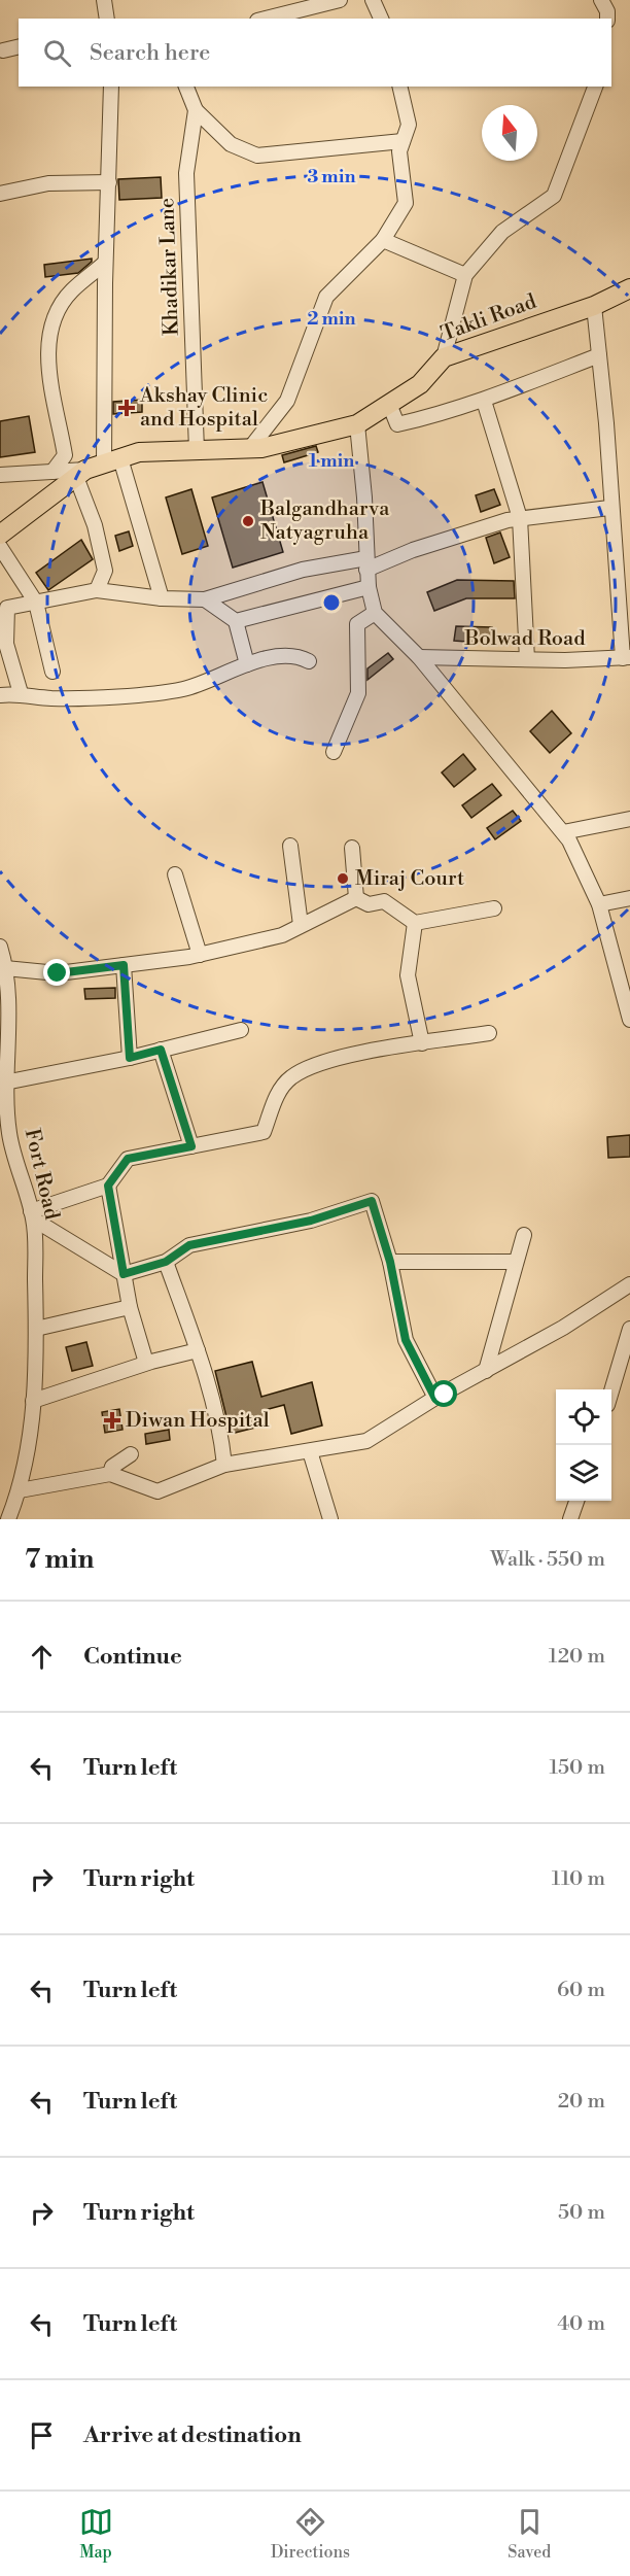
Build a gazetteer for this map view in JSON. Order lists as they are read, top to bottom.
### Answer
{
  "streets": {
    "main road": ["Takli Road"],
    "street": ["Khadikar Lane", "Bolwad Road", "Fort Road"]
  },
  "crossings": [
    ["Khadikar Lane", "Takli Road"]
  ],
  "places": {
    "health": ["Akshay Clinic and Hospital", "Diwan Hospital"],
    "other": ["Balgandharva Natyagruha", "Miraj Court"]
  },
  "north": "top",
  "page": {
    "search": "Search here",
    "heading": ["7 min", "Walk · 550 m"],
    "list": [
      ["Continue", "120 m"],
      ["Turn left", "150 m"],
      ["Turn right", "110 m"],
      ["Turn left", "60 m"],
      ["Turn left", "20 m"],
      ["Turn right", "50 m"],
      ["Turn left", "40 m"],
      "Arrive at destination"
    ],
    "nav": ["Map", "Directions", "Saved"]
  },
  "rings": ["3 min", "2 min", "1 min"]
}
